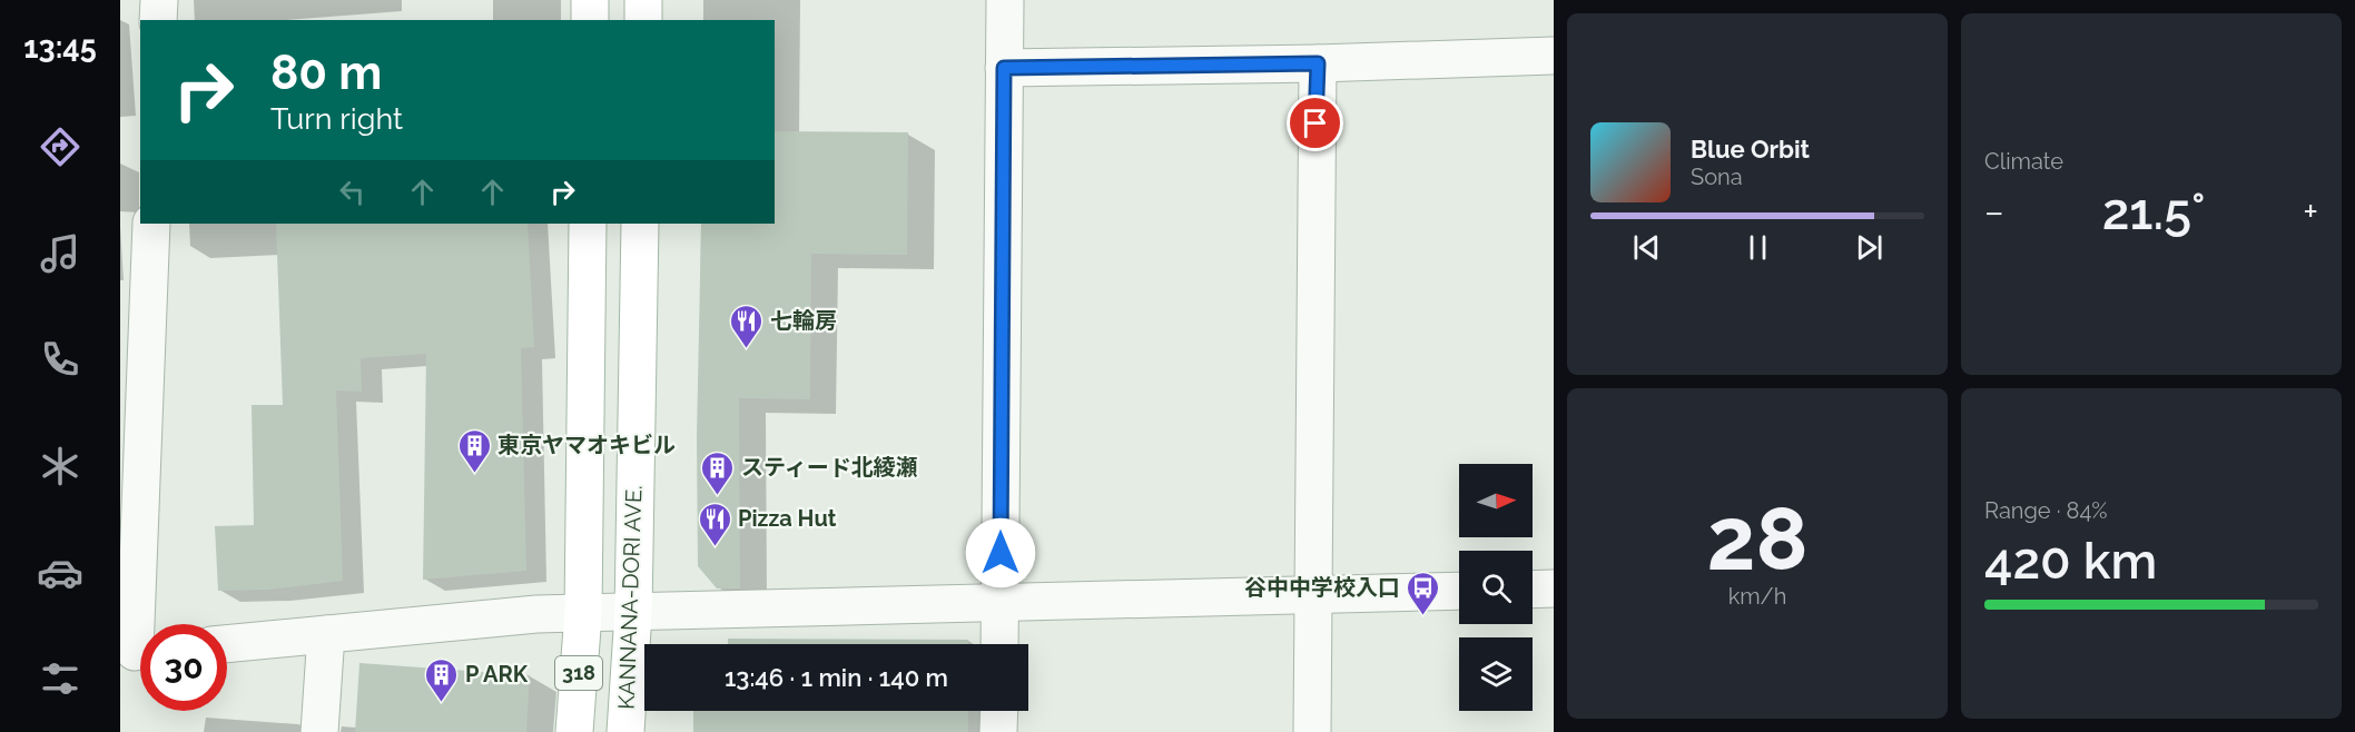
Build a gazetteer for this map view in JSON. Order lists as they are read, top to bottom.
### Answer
{
  "streets": {
    "main road": ["KANNANA-DORI AVE.", "318"]
  },
  "places": {
    "restaurant": ["七輪房", "Pizza Hut"],
    "building": ["東京ヤマオキビル", "スティード北綾瀬", "P ARK"],
    "bus stop": ["谷中中学校入口"]
  },
  "north": "right",
  "page": {
    "tabs": "13:45",
    "tile": [
      "Climate",
      ["28", "km/h"],
      ["Range · 84%", "420 km"]
    ],
    "turn": ["80 m", "Turn right"],
    "song": ["Blue Orbit", "Sona"],
    "heat": ["−", "21.5°", "+"],
    "limit": "30",
    "trip": "13:46 · 1 min · 140 m"
  }
}
